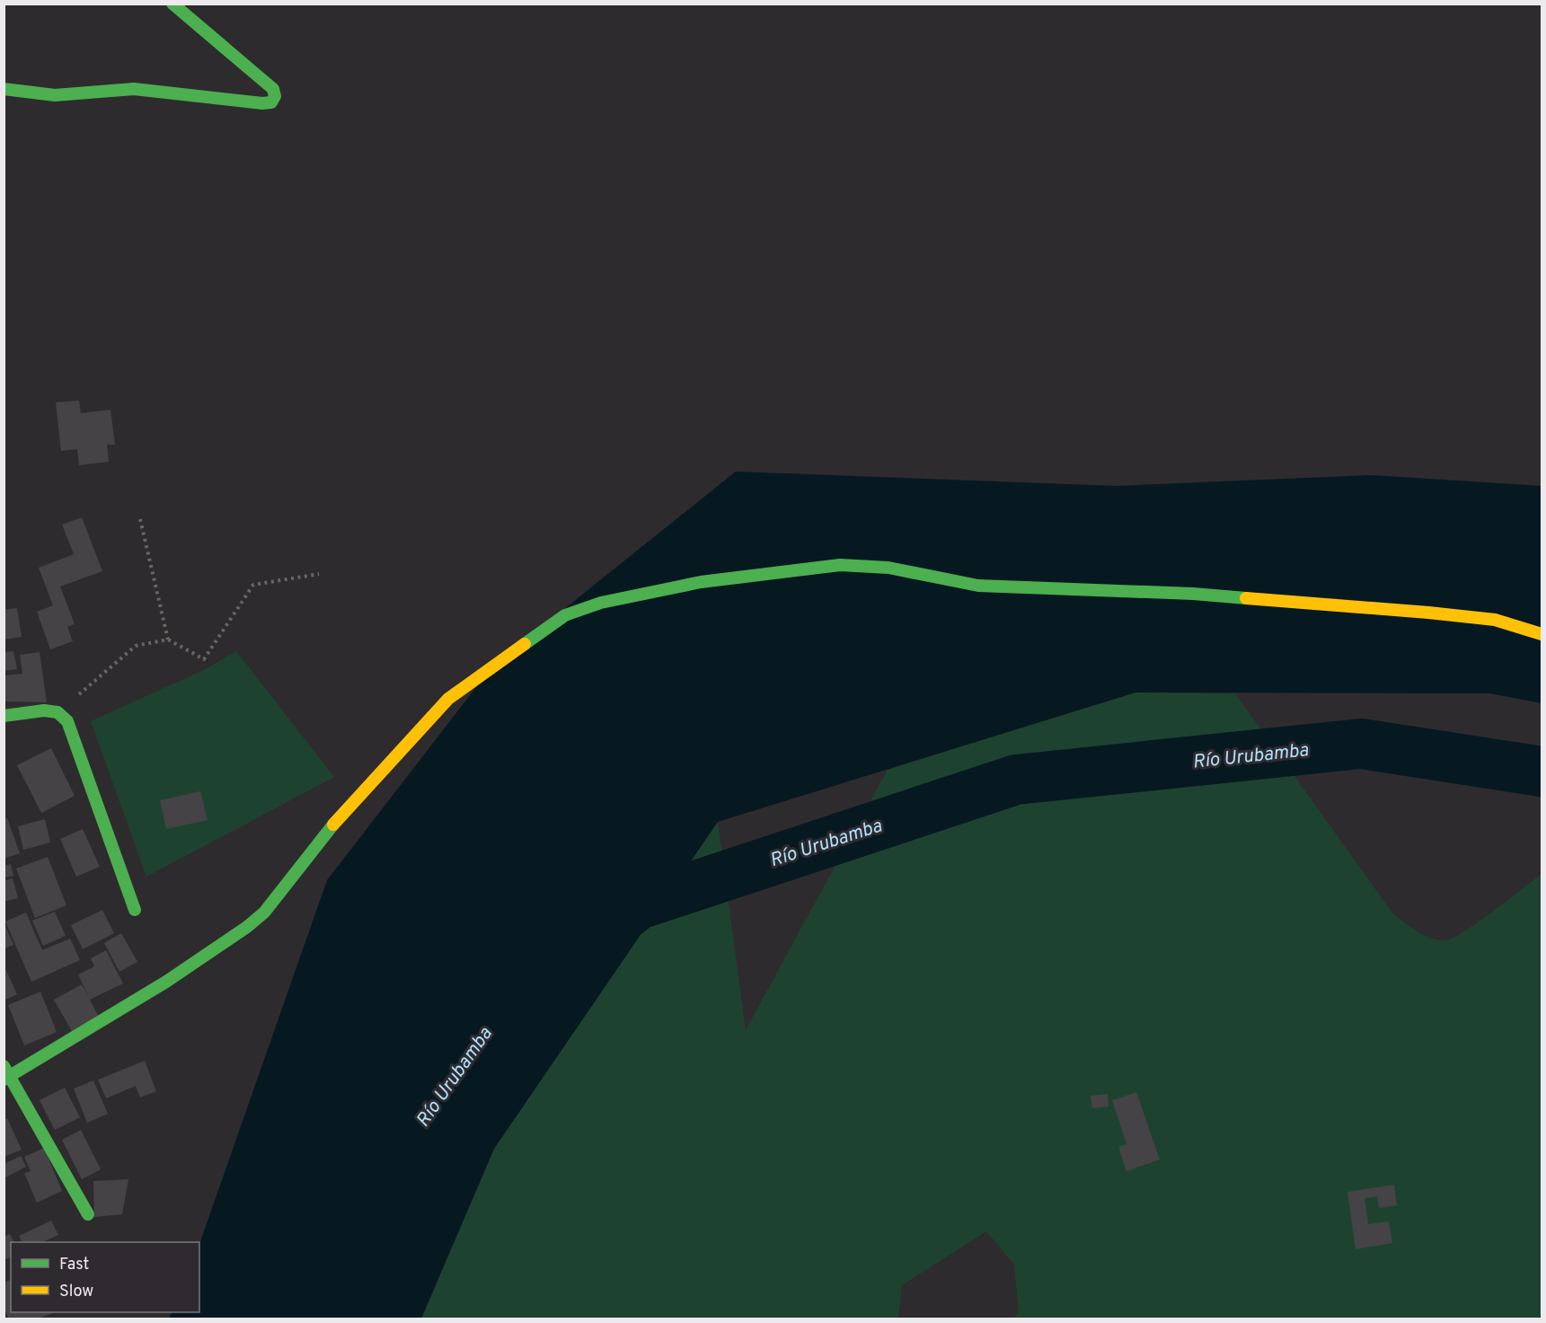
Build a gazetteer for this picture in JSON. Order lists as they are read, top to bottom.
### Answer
{
  "water": ["Río Urubamba"],
  "legend": ["Fast", "Slow"]
}
